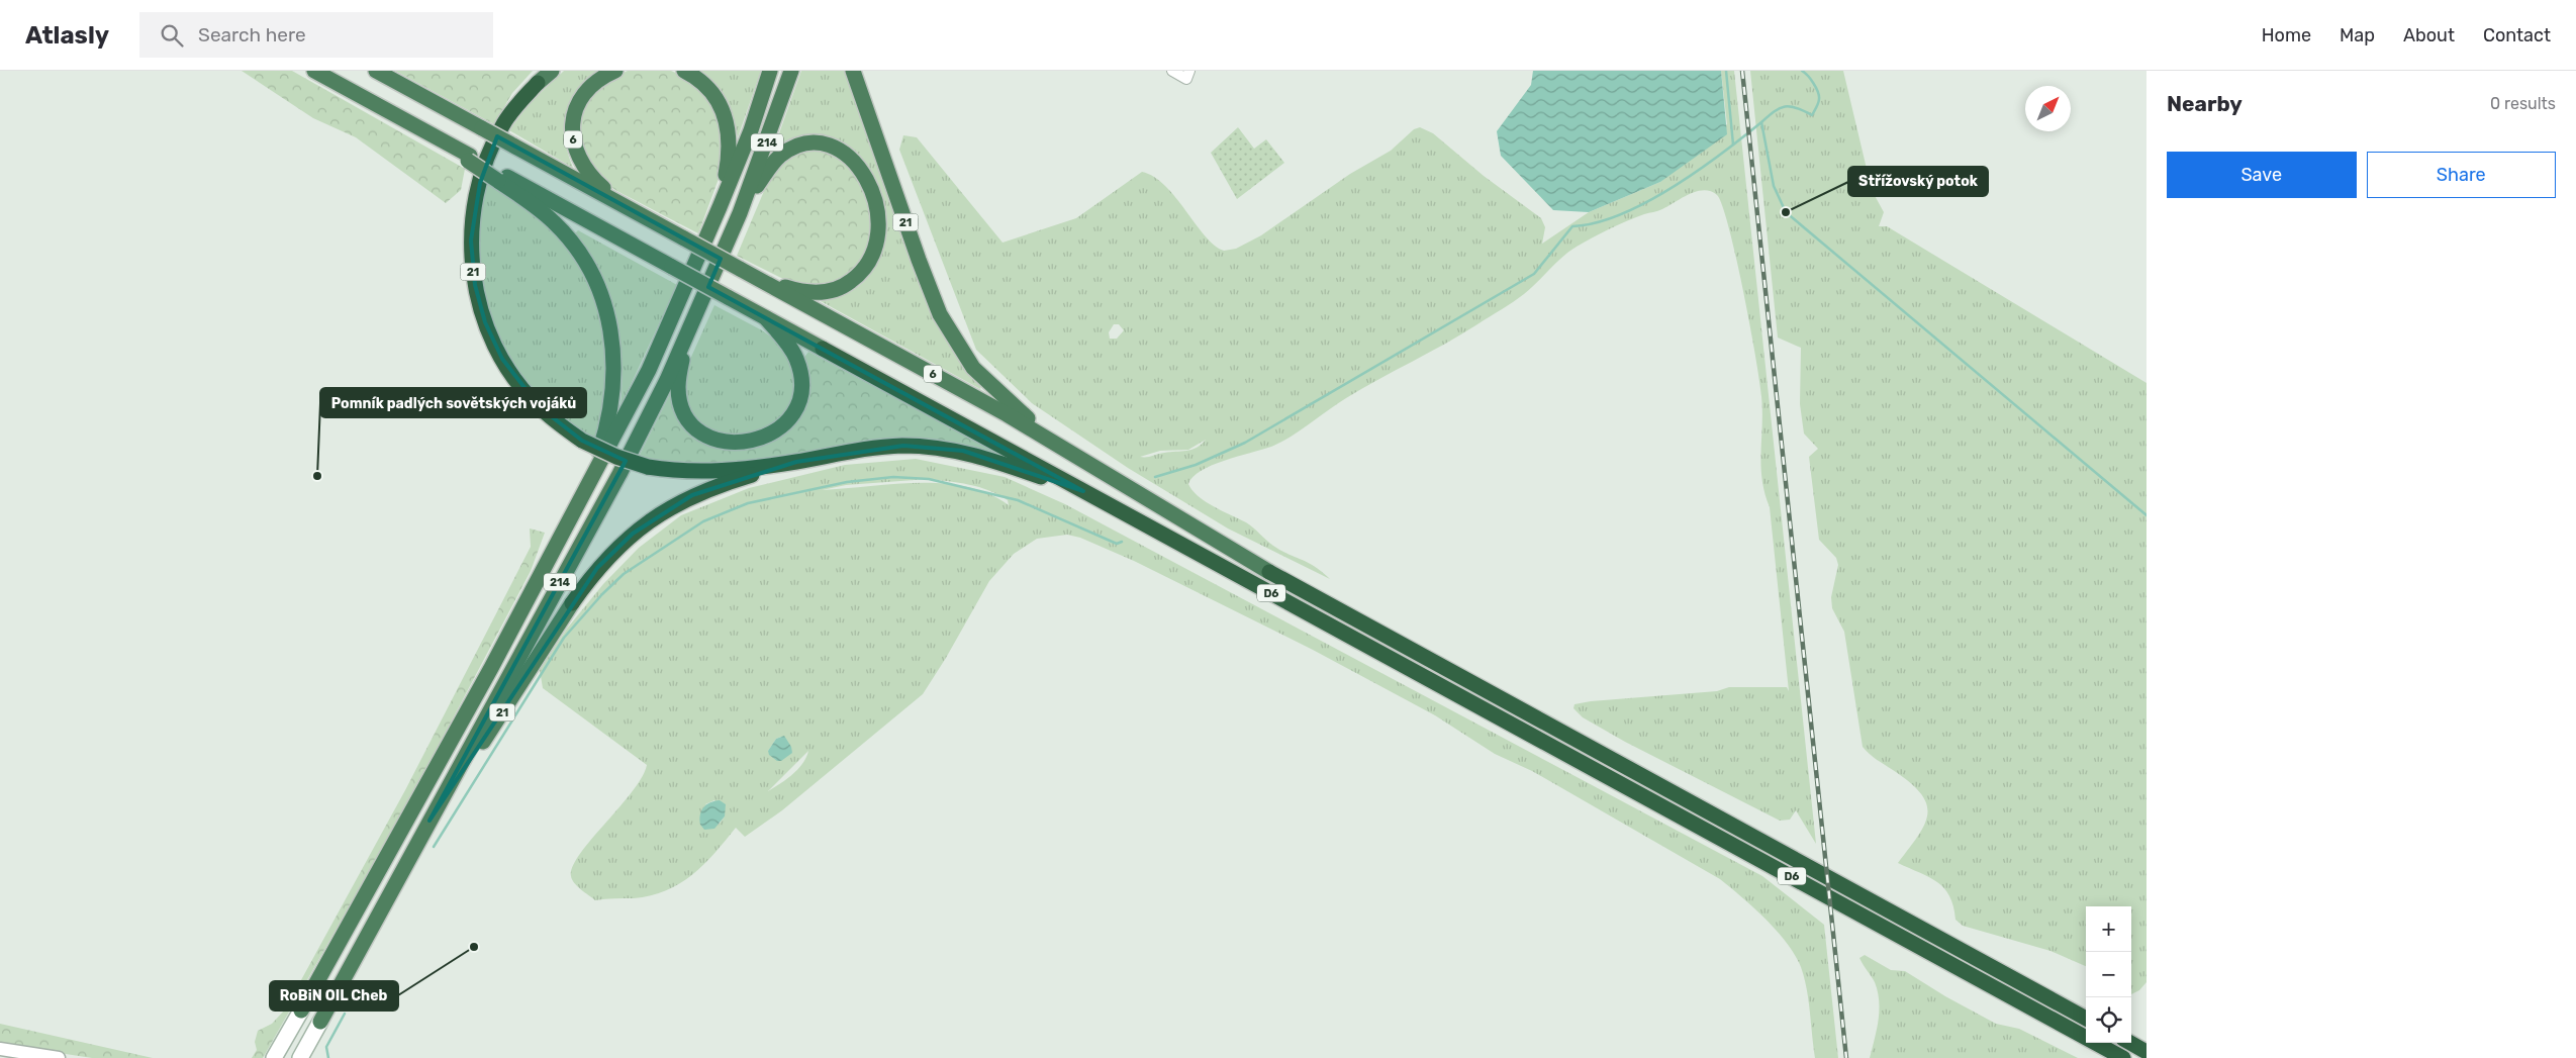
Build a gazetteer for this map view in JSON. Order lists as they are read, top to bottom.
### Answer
{
  "streets": {
    "highway": [
      "6",
      "214",
      "21",
      "D6"
    ]
  },
  "crossings": [
    ["6", "214"],
    ["6", "21"],
    ["6", "D6"],
    ["214", "21"],
    ["21", "D6"]
  ],
  "places": ["Střížovský potok", "Pomník padlých sovětských vojáků", "RoBiN OIL Cheb"],
  "north": "top right",
  "page": {
    "header": "Atlasly",
    "search": "Search here",
    "nav": [
      "Home",
      "Map",
      "About",
      "Contact"
    ],
    "heading": ["Nearby", "0 results"],
    "buttons": ["Save", "Share"],
    "map_buttons": ["+", "−"]
  }
}
